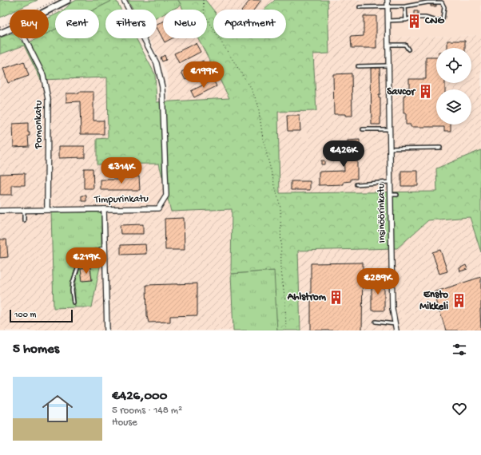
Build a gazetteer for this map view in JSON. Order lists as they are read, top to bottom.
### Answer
{
  "streets": {
    "street": ["Pomonkatu", "Timpurinkatu", "Insinöörinkatu"]
  },
  "crossings": [
    ["Pomonkatu", "Timpurinkatu"]
  ],
  "places": {
    "building": [
      "CNG",
      "Savcor",
      "Ahlstrom",
      "Ensto Mikkeli"
    ]
  },
  "scale_bar": "100 m",
  "page": {
    "chip": [
      "Buy",
      "Rent",
      "Filters",
      "New",
      "Apartment"
    ],
    "price": [
      "€199K",
      "€426K",
      "€314K",
      "€219K",
      "€289K"
    ],
    "scale": "100 m",
    "heading": "5 homes",
    "list": [
      {
        "name": "€426,000",
        "note": "5 rooms · 148 m² · House"
      }
    ]
  }
}
